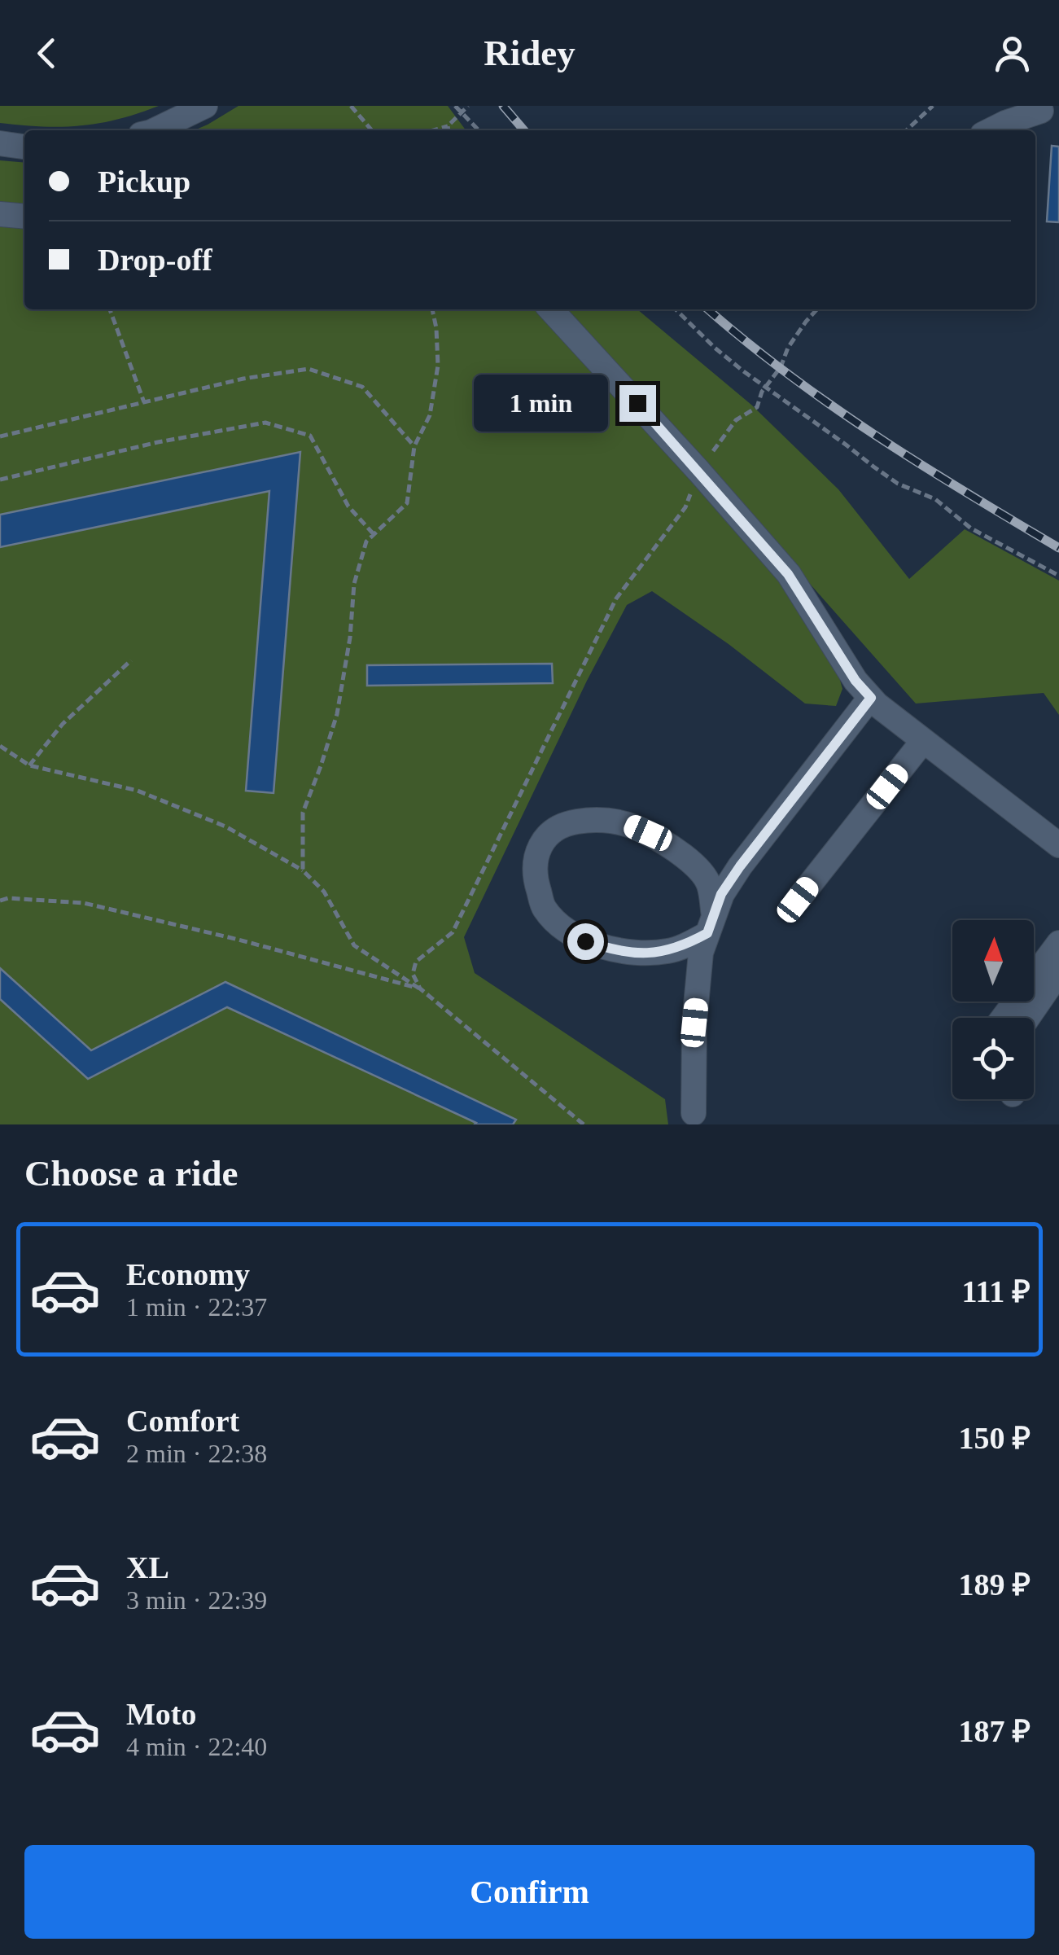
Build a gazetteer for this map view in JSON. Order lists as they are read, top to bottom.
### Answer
{
  "north": "top",
  "page": {
    "header": "Ridey",
    "banner": ["Pickup", "Drop-off"],
    "bubble": "1 min",
    "heading": "Choose a ride",
    "list": [
      {
        "name": "Economy",
        "note": "1 min · 22:37",
        "value": "111 ₽"
      },
      {
        "name": "Comfort",
        "note": "2 min · 22:38",
        "value": "150 ₽"
      },
      {
        "name": "XL",
        "note": "3 min · 22:39",
        "value": "189 ₽"
      },
      {
        "name": "Moto",
        "note": "4 min · 22:40",
        "value": "187 ₽"
      }
    ],
    "buttons": "Confirm"
  }
}
